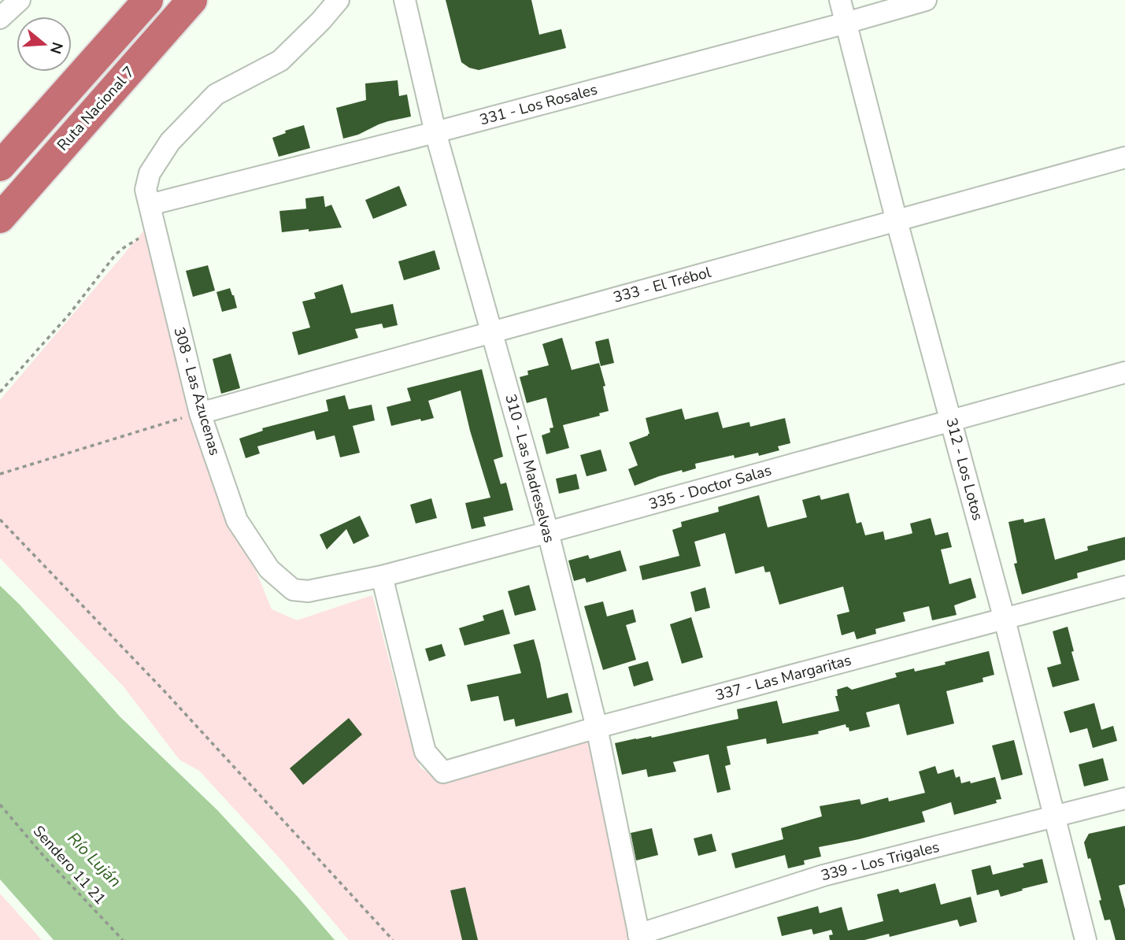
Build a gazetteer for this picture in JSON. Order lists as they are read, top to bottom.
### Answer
{
  "streets": {
    "highway": ["Ruta Nacional 7"],
    "street": [
      "331 - Los Rosales",
      "333 - El Trébol",
      "308 - Las Azucenas",
      "310 - Las Madreselvas",
      "312 - Los Lotos",
      "335 - Doctor Salas",
      "337 - Las Margaritas",
      "339 - Los Trigales"
    ],
    "path": ["Sendero 11 21"]
  },
  "crossings": [
    ["331 - Los Rosales", "308 - Las Azucenas"],
    ["331 - Los Rosales", "310 - Las Madreselvas"],
    ["331 - Los Rosales", "312 - Los Lotos"],
    ["333 - El Trébol", "308 - Las Azucenas"],
    ["333 - El Trébol", "310 - Las Madreselvas"],
    ["333 - El Trébol", "312 - Los Lotos"],
    ["308 - Las Azucenas", "335 - Doctor Salas"],
    ["310 - Las Madreselvas", "335 - Doctor Salas"],
    ["310 - Las Madreselvas", "337 - Las Margaritas"],
    ["310 - Las Madreselvas", "339 - Los Trigales"],
    ["312 - Los Lotos", "335 - Doctor Salas"],
    ["312 - Los Lotos", "337 - Las Margaritas"],
    ["312 - Los Lotos", "339 - Los Trigales"],
    ["335 - Doctor Salas", "337 - Las Margaritas"]
  ],
  "water": ["Río Luján"],
  "north": "right"
}
